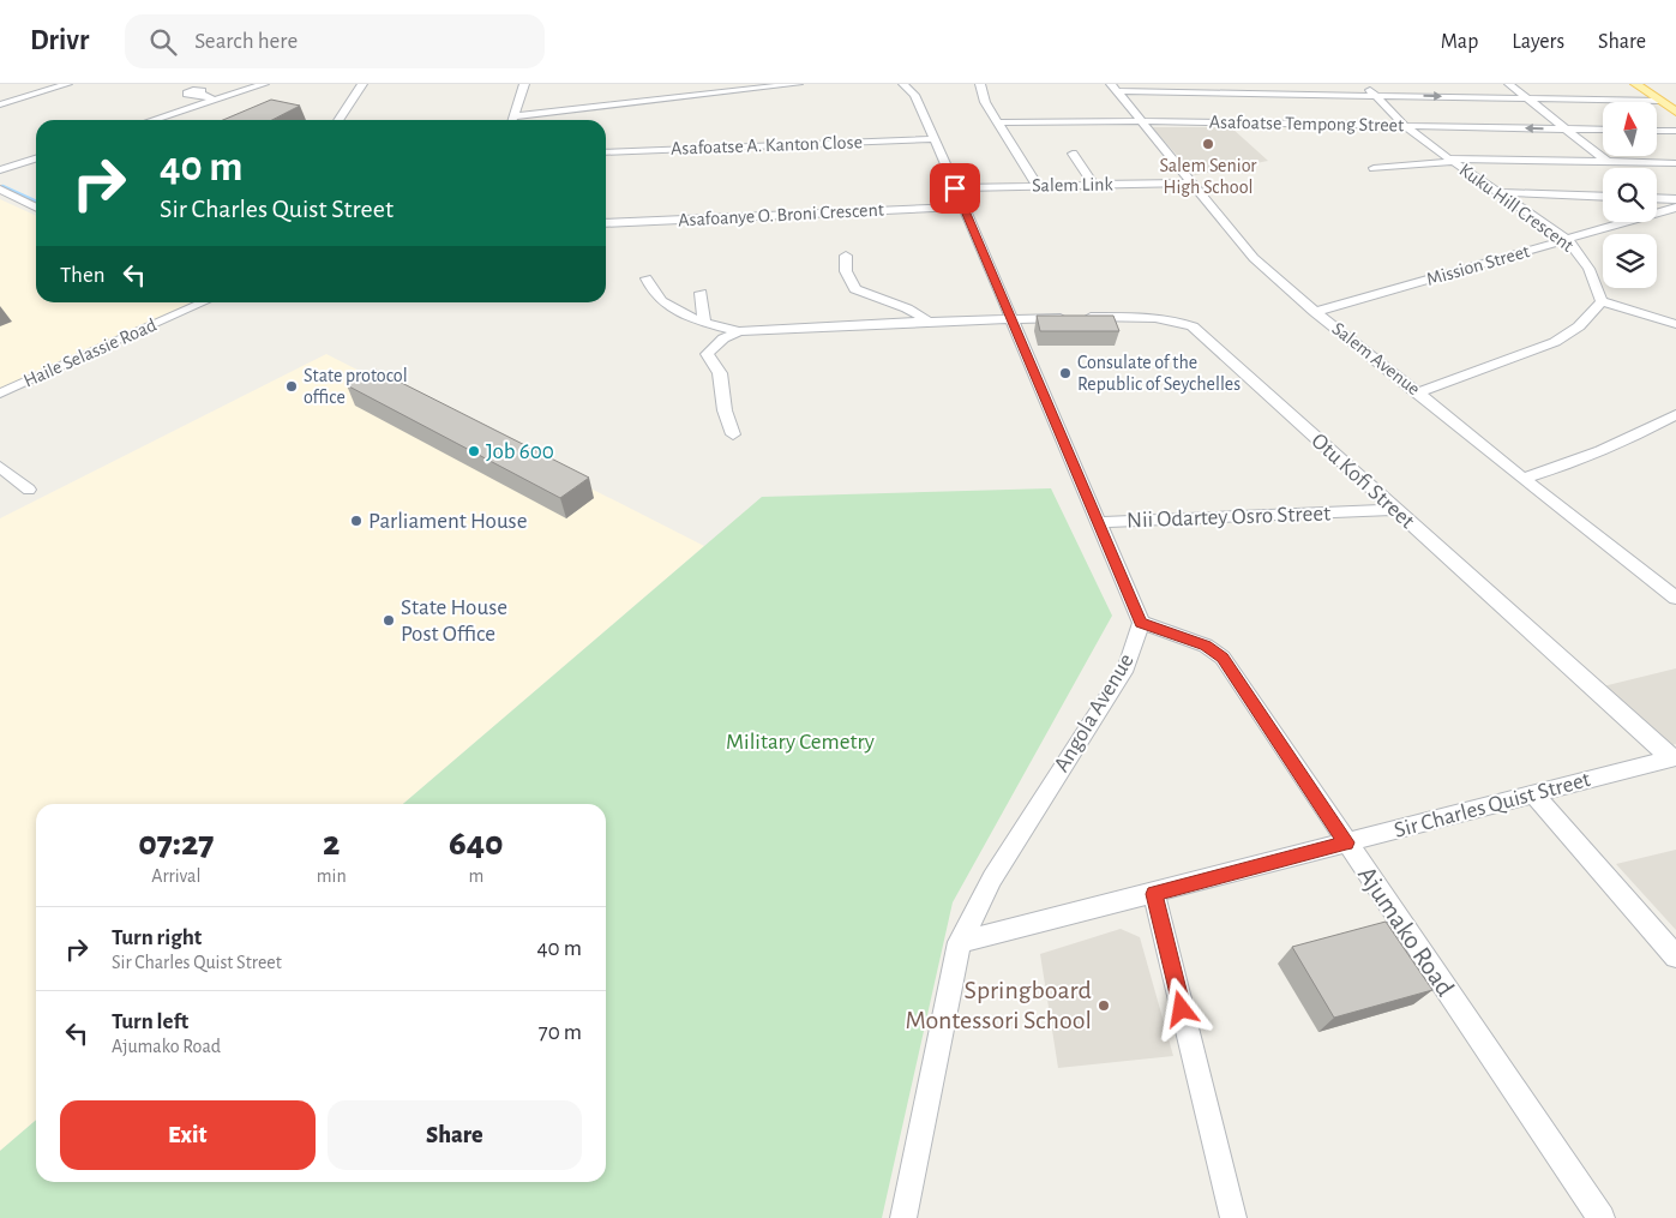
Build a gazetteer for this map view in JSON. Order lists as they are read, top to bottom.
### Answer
{
  "streets": {
    "street": [
      "Asafoatse Tempong Street",
      "Asafoatse A. Kanton Close",
      "Salem Link",
      "Kuku Hill Crescent",
      "Asafoanye O. Broni Crescent",
      "Mission Street",
      "Haile Selassie Road",
      "Salem Avenue",
      "Otu Kofi Street",
      "Nii Odartey Osro Street",
      "Angola Avenue",
      "Sir Charles Quist Street",
      "Ajumako Road"
    ]
  },
  "crossings": [
    ["Asafoatse Tempong Street", "Kuku Hill Crescent"],
    ["Asafoatse Tempong Street", "Salem Avenue"],
    ["Salem Link", "Salem Avenue"],
    ["Kuku Hill Crescent", "Mission Street"],
    ["Mission Street", "Salem Avenue"],
    ["Otu Kofi Street", "Nii Odartey Osro Street"],
    ["Otu Kofi Street", "Sir Charles Quist Street"],
    ["Angola Avenue", "Sir Charles Quist Street"],
    ["Angola Avenue", "Ajumako Road"],
    ["Sir Charles Quist Street", "Ajumako Road"]
  ],
  "parks": ["Military Cemetry"],
  "places": [
    "Salem Senior High School",
    "Consulate of the Republic of Seychelles",
    "State protocol office",
    "Job 600",
    "Parliament House",
    "State House Post Office",
    "Springboard Montessori School"
  ],
  "north": "top",
  "page": {
    "header": "Drivr",
    "search": "Search here",
    "nav": ["Map", "Layers", "Share"],
    "turn": ["40 m", "Sir Charles Quist Street"],
    "then": "Then",
    "eta": [
      "07:27",
      "Arrival",
      "2",
      "min",
      "640",
      "m"
    ],
    "list": [
      {
        "name": "Turn right",
        "note": "Sir Charles Quist Street",
        "value": "40 m"
      },
      {
        "name": "Turn left",
        "note": "Ajumako Road",
        "value": "70 m"
      }
    ],
    "buttons": ["Exit", "Share"]
  }
}
